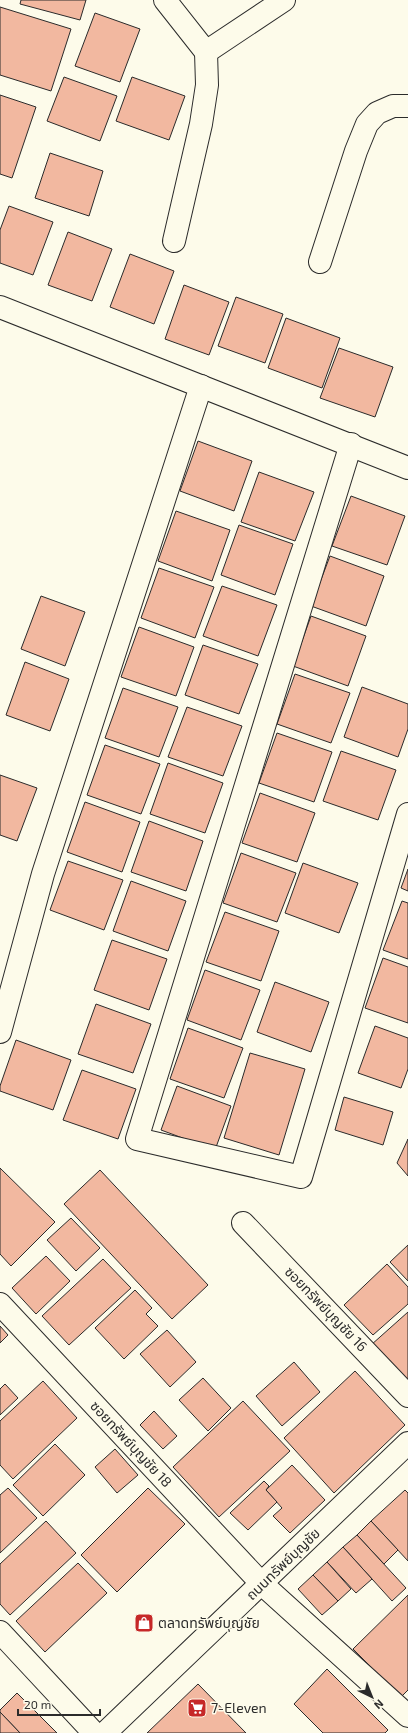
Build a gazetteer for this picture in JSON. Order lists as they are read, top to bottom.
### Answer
{
  "streets": {
    "street": ["ซอยทรัพย์บุญชัย 16", "ซอยทรัพย์บุญชัย 18", "ถนนทรัพย์บุญชัย"]
  },
  "crossings": [
    ["ซอยทรัพย์บุญชัย 18", "ถนนทรัพย์บุญชัย"]
  ],
  "places": {
    "shop": ["ตลาดทรัพย์บุญชัย"],
    "supermarket": ["7-Eleven"]
  },
  "scale_bar": "20 m",
  "north": "bottom right"
}
